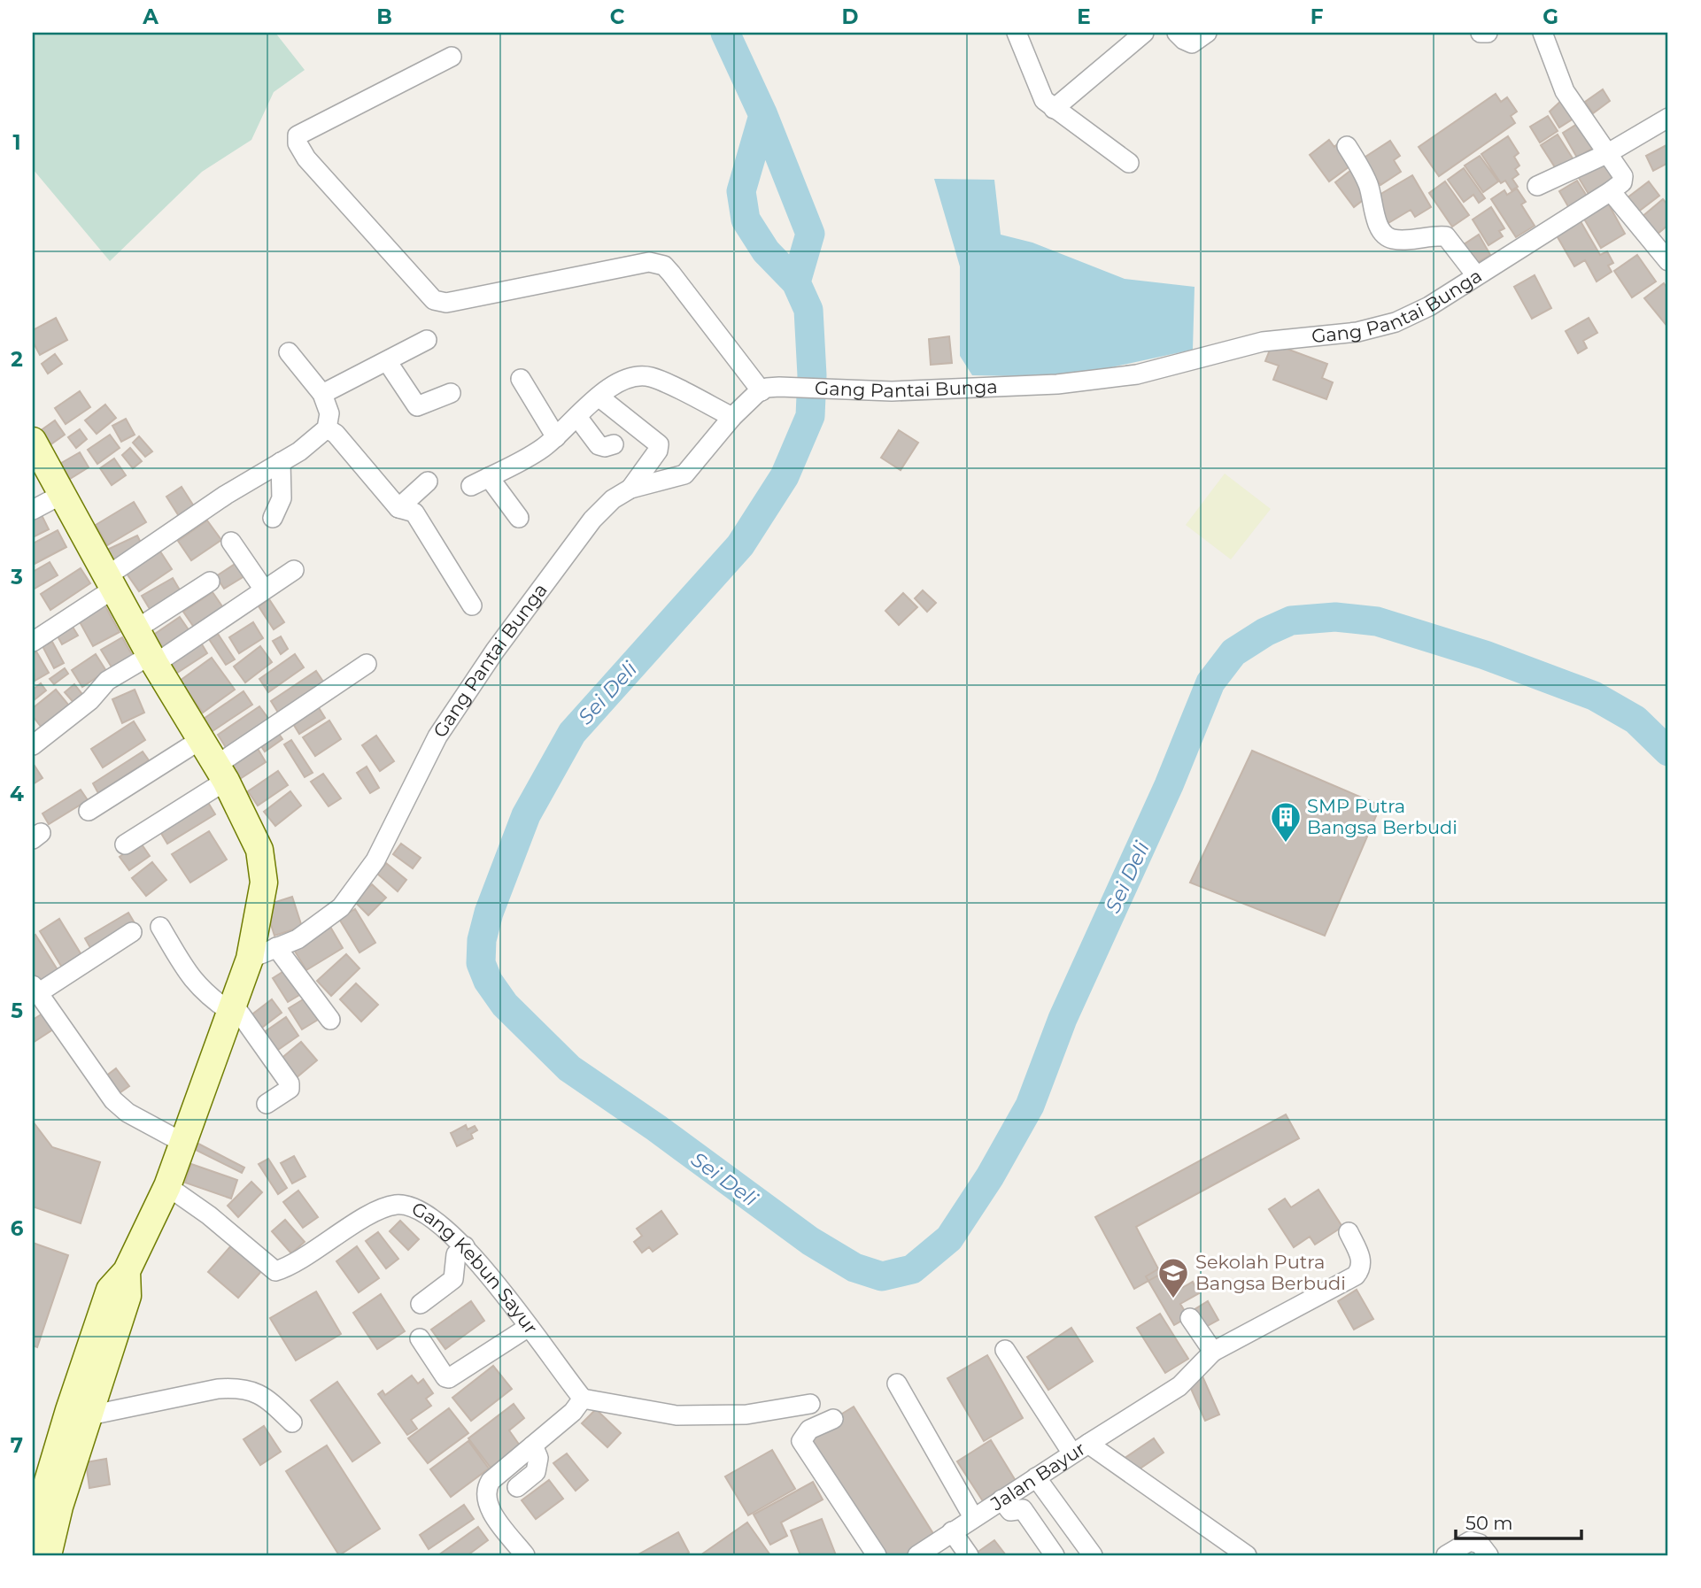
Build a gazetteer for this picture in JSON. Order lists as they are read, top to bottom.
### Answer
{
  "streets": {
    "street": ["Gang Pantai Bunga", "Gang Kebun Sayur", "Jalan Bayur"]
  },
  "water": ["Sei Deli"],
  "places": {
    "building": ["SMP Putra Bangsa Berbudi"],
    "school or university": ["Sekolah Putra Bangsa Berbudi"]
  },
  "scale_bar": "50 m",
  "grid": {
    "columns": [
      "A",
      "B",
      "C",
      "D",
      "E",
      "F",
      "G"
    ],
    "rows": [
      "1",
      "2",
      "3",
      "4",
      "5",
      "6",
      "7"
    ]
  }
}
